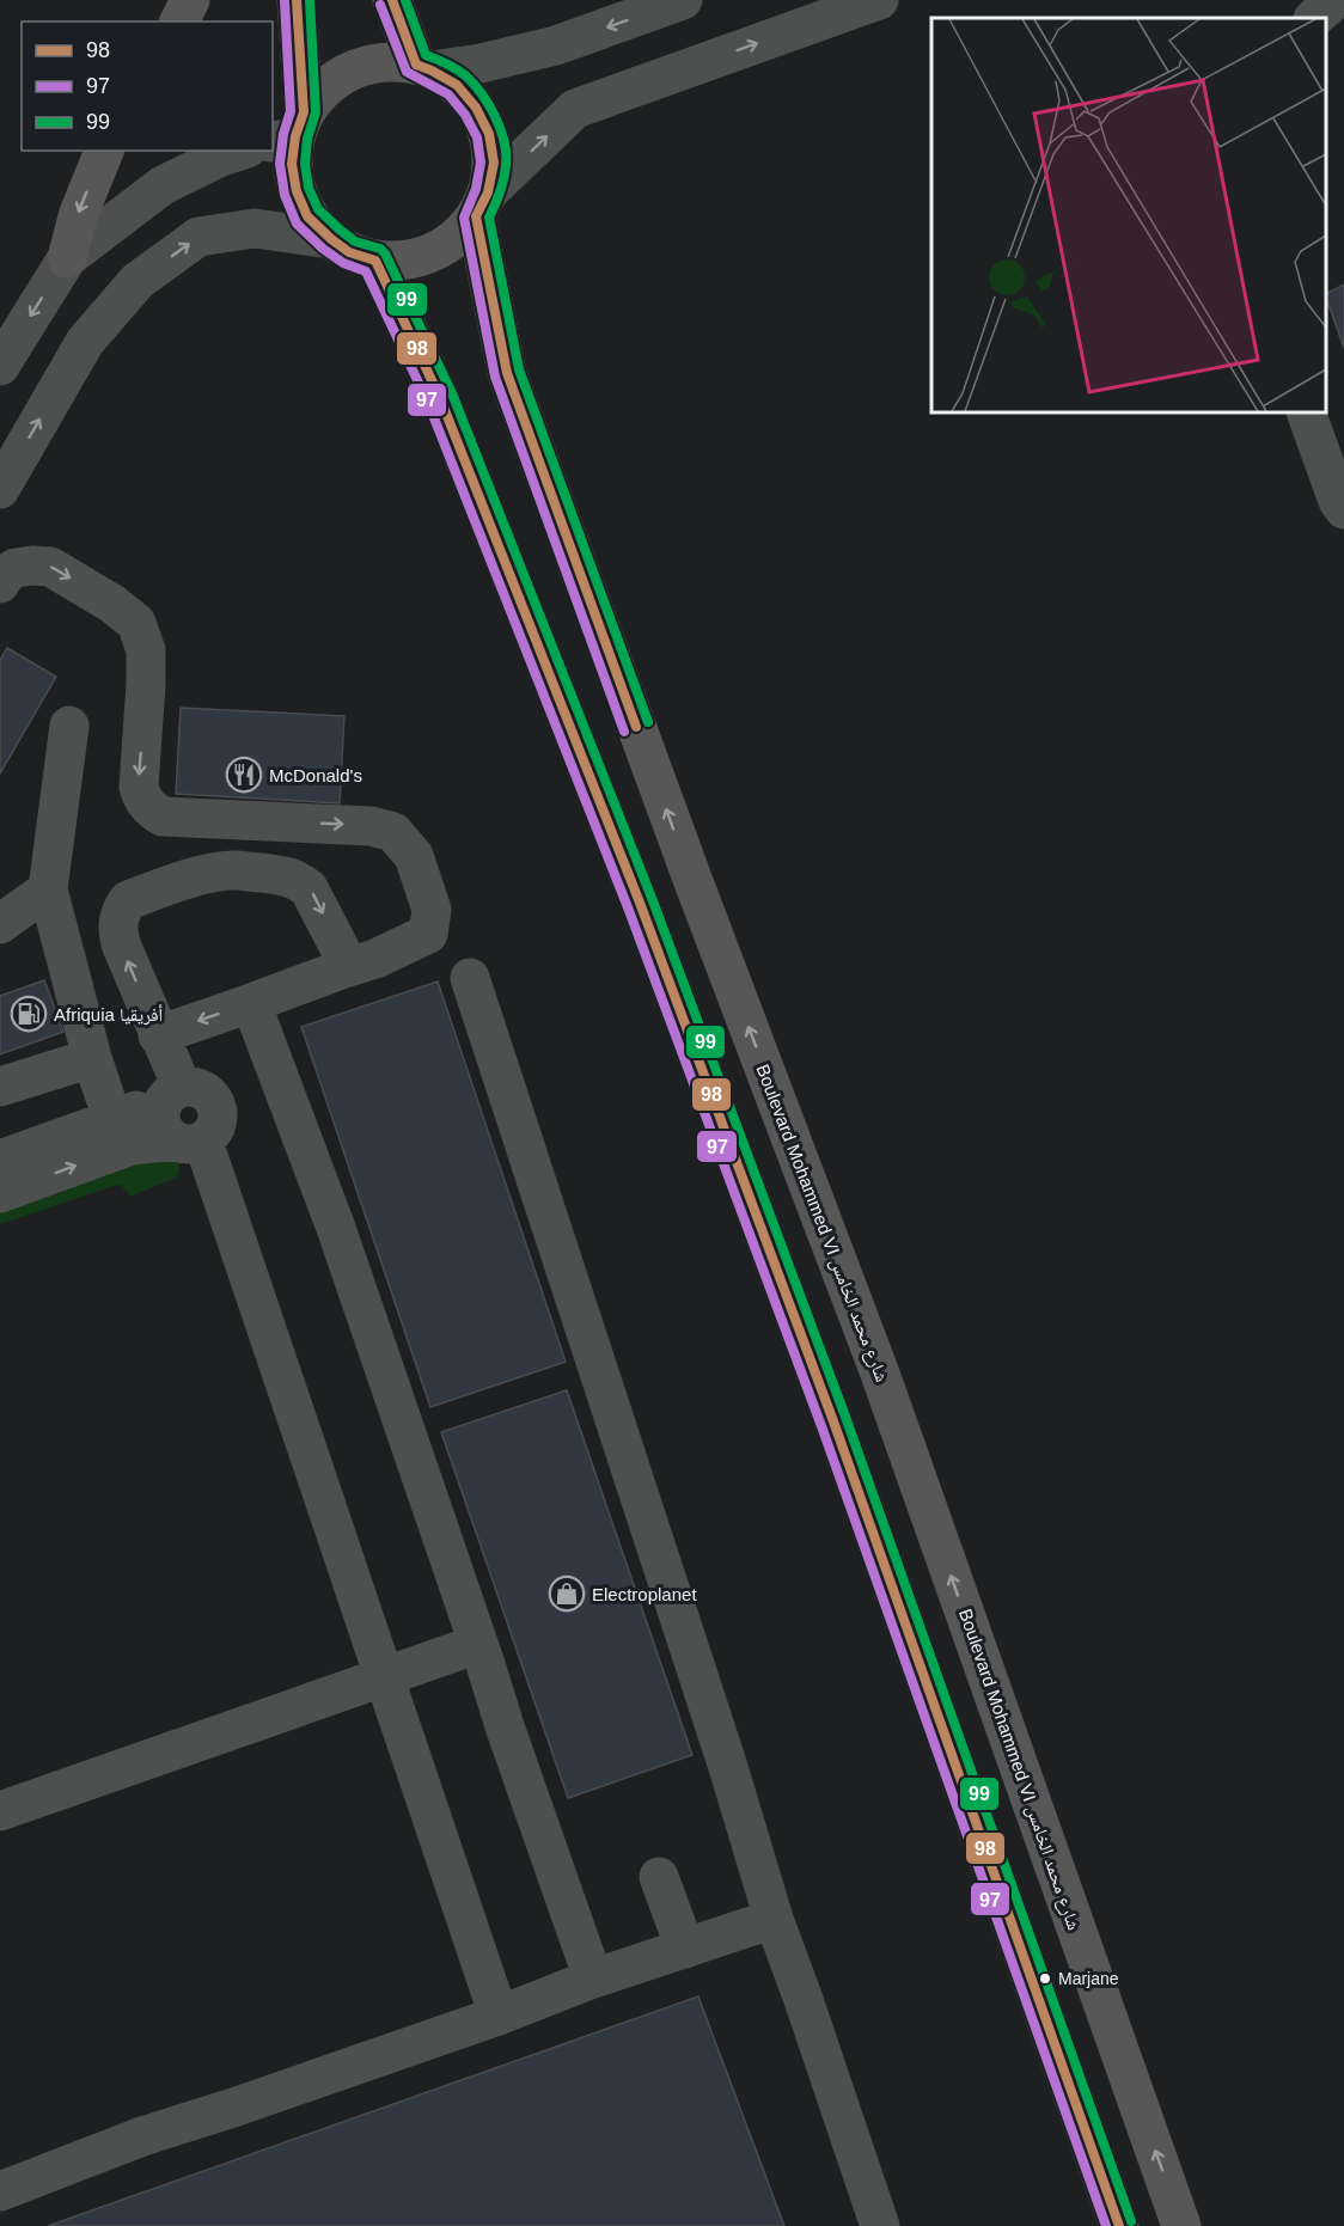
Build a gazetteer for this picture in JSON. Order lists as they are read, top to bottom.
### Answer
{
  "streets": {
    "main road": ["Boulevard Mohammed VI شارع محمد الخامس"]
  },
  "places": {
    "restaurant": ["McDonald's"],
    "fuel station": ["Afriquia أفريقيا"],
    "shop": ["Electroplanet"],
    "other": ["Marjane"]
  },
  "lines": ["transit line 98", "transit line 99", "transit line 97"],
  "legend": ["98", "97", "99"]
}
